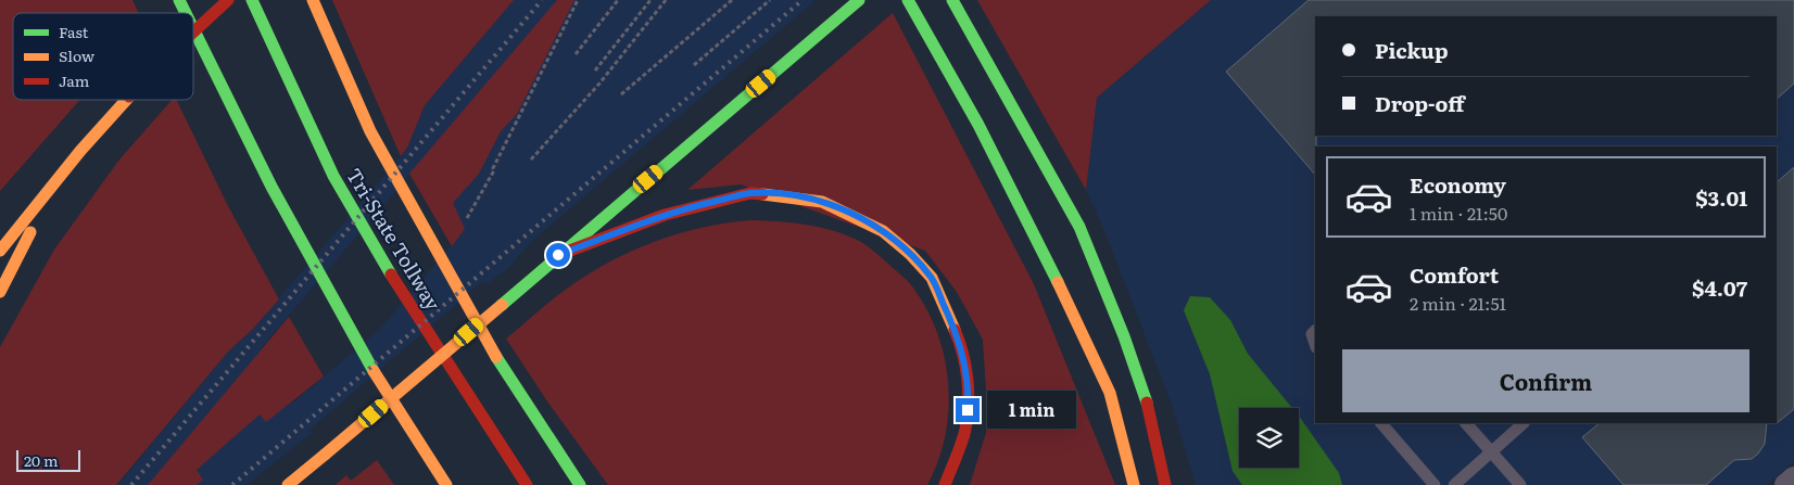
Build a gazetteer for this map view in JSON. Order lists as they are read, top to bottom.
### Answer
{
  "streets": {
    "highway": ["Tri-State Tollway"]
  },
  "legend": ["Fast", "Slow", "Jam"],
  "scale_bar": "20 m",
  "page": {
    "banner": ["Pickup", "Drop-off"],
    "list": [
      {
        "name": "Economy",
        "note": "1 min · 21:50",
        "value": "$3.01"
      },
      {
        "name": "Comfort",
        "note": "2 min · 21:51",
        "value": "$4.07"
      }
    ],
    "buttons": "Confirm",
    "bubble": "1 min",
    "scale": "20 m"
  }
}
